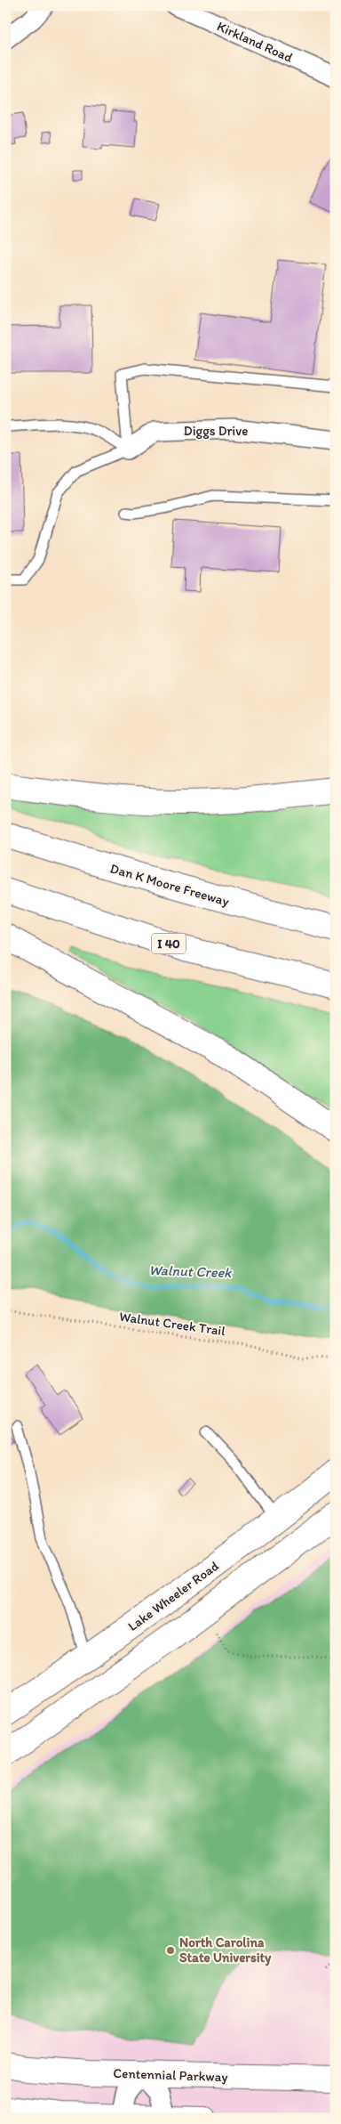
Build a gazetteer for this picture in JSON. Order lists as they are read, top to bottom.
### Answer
{
  "streets": {
    "main road": [
      "Dan K Moore Freeway",
      "I 40",
      "Lake Wheeler Road",
      "Centennial Parkway"
    ],
    "street": ["Kirkland Road", "Diggs Drive"],
    "path": ["Walnut Creek Trail"]
  },
  "water": ["Walnut Creek"],
  "places": ["North Carolina State University"]
}
